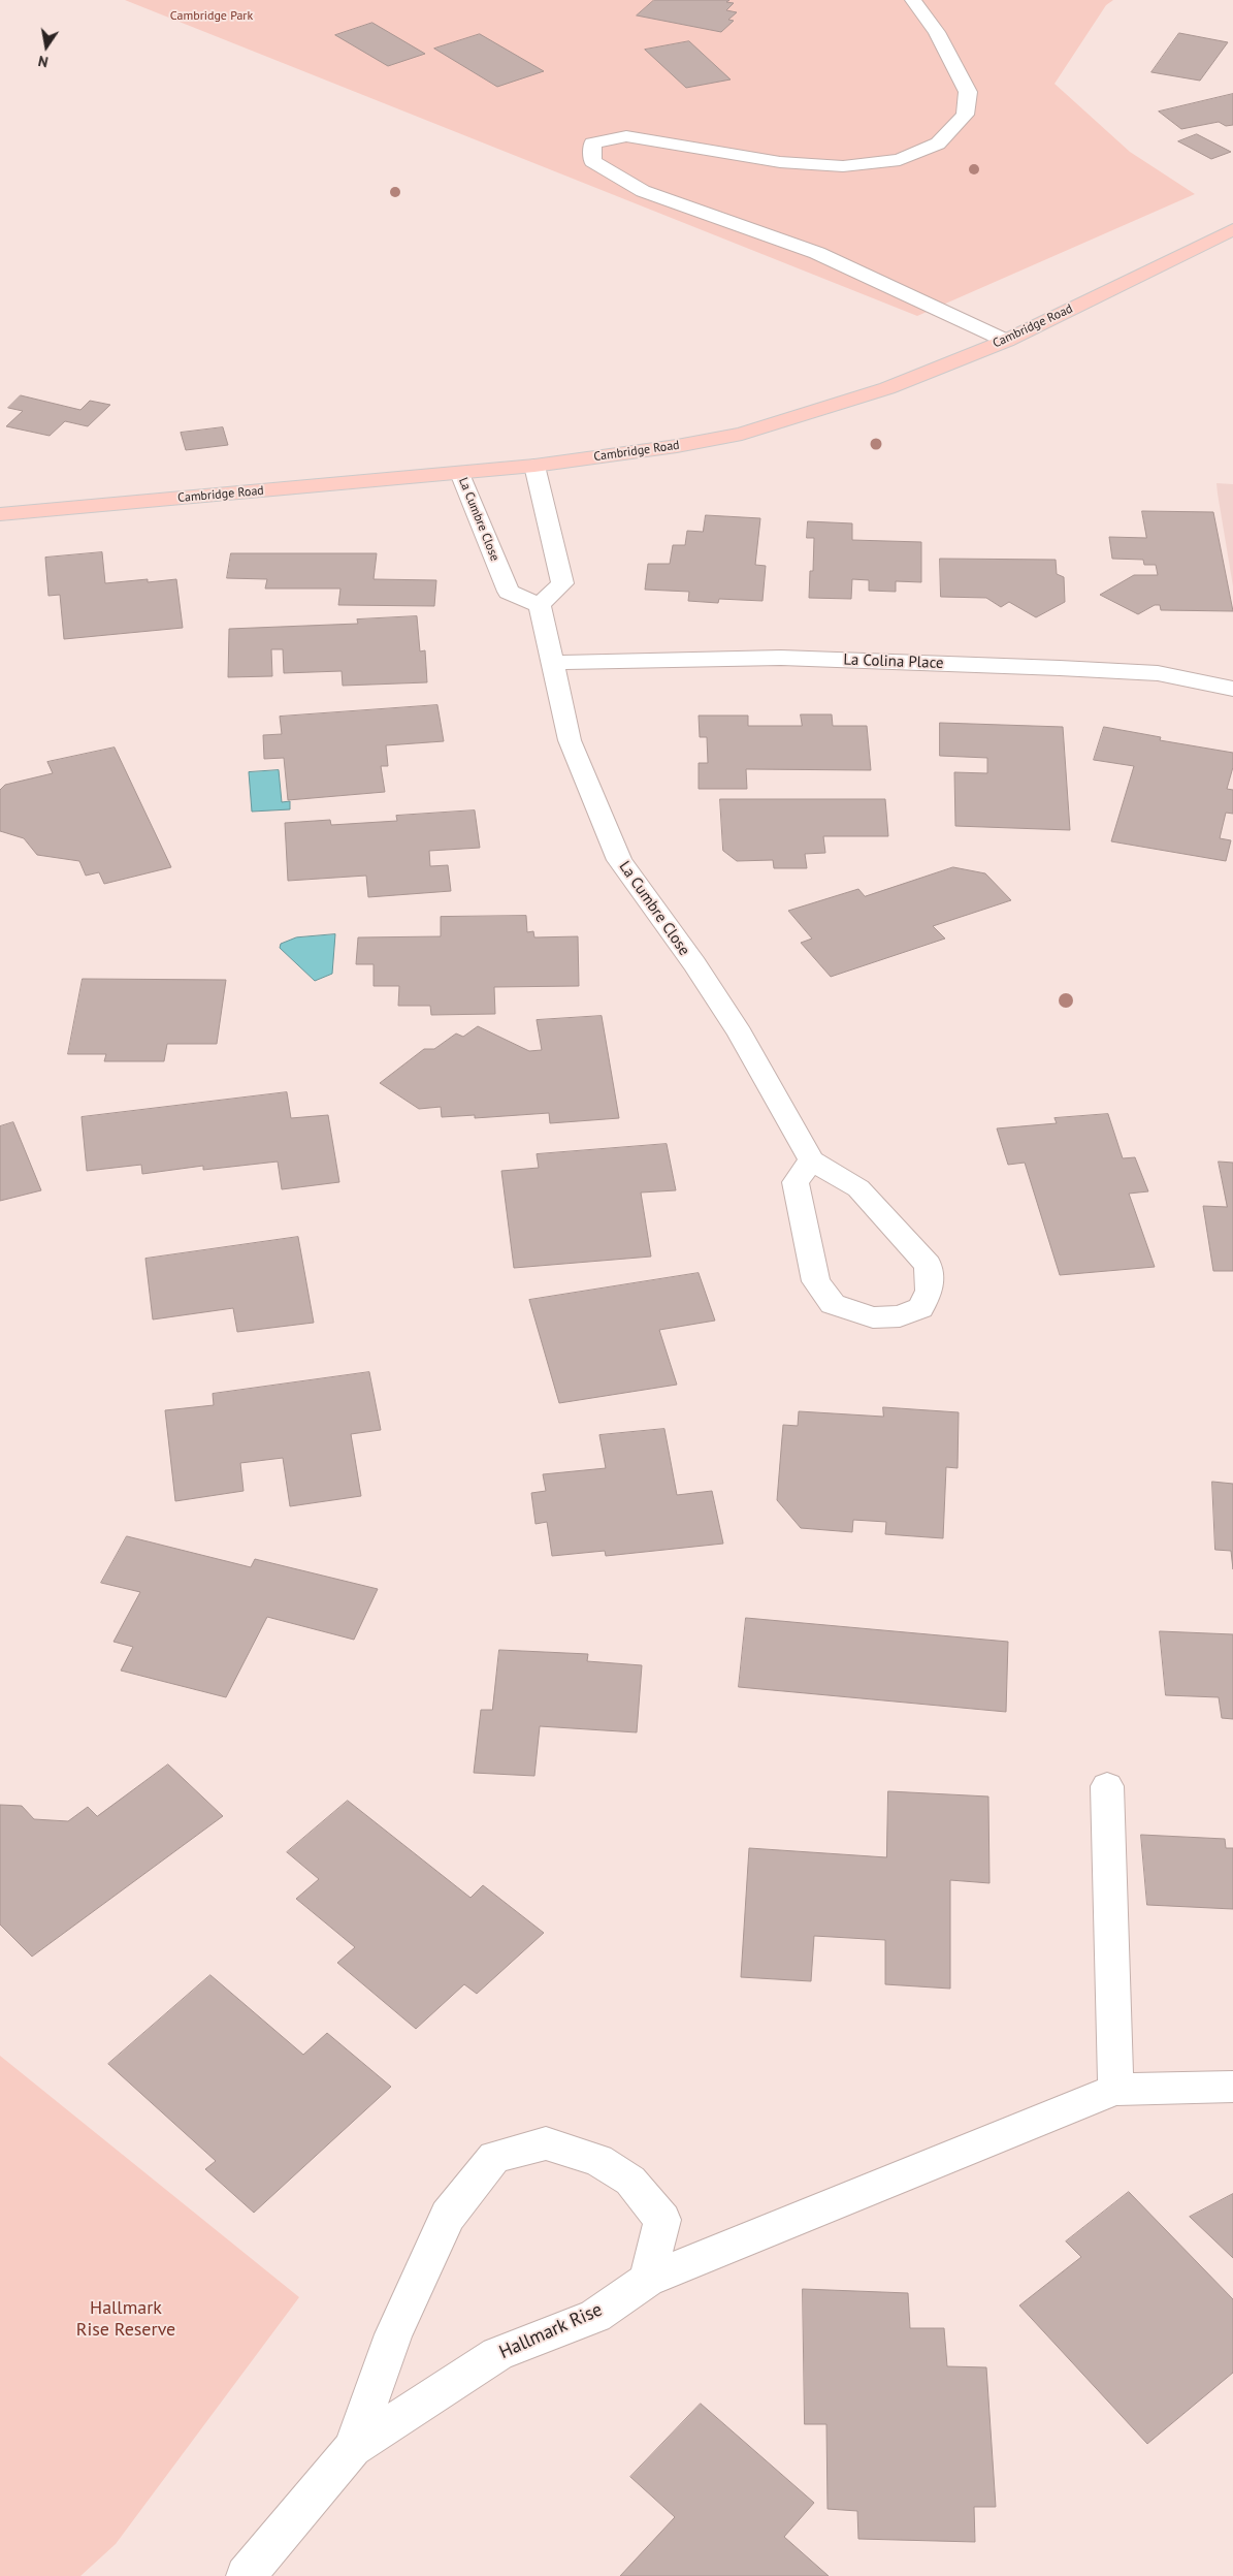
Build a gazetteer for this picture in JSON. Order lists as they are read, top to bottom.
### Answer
{
  "streets": {
    "main road": ["Cambridge Road"],
    "street": ["La Cumbre Close", "La Colina Place", "Hallmark Rise"]
  },
  "crossings": [
    ["Cambridge Road", "La Cumbre Close"],
    ["La Cumbre Close", "La Colina Place"]
  ],
  "parks": ["Cambridge Park", "Hallmark Rise Reserve"],
  "north": "bottom"
}
